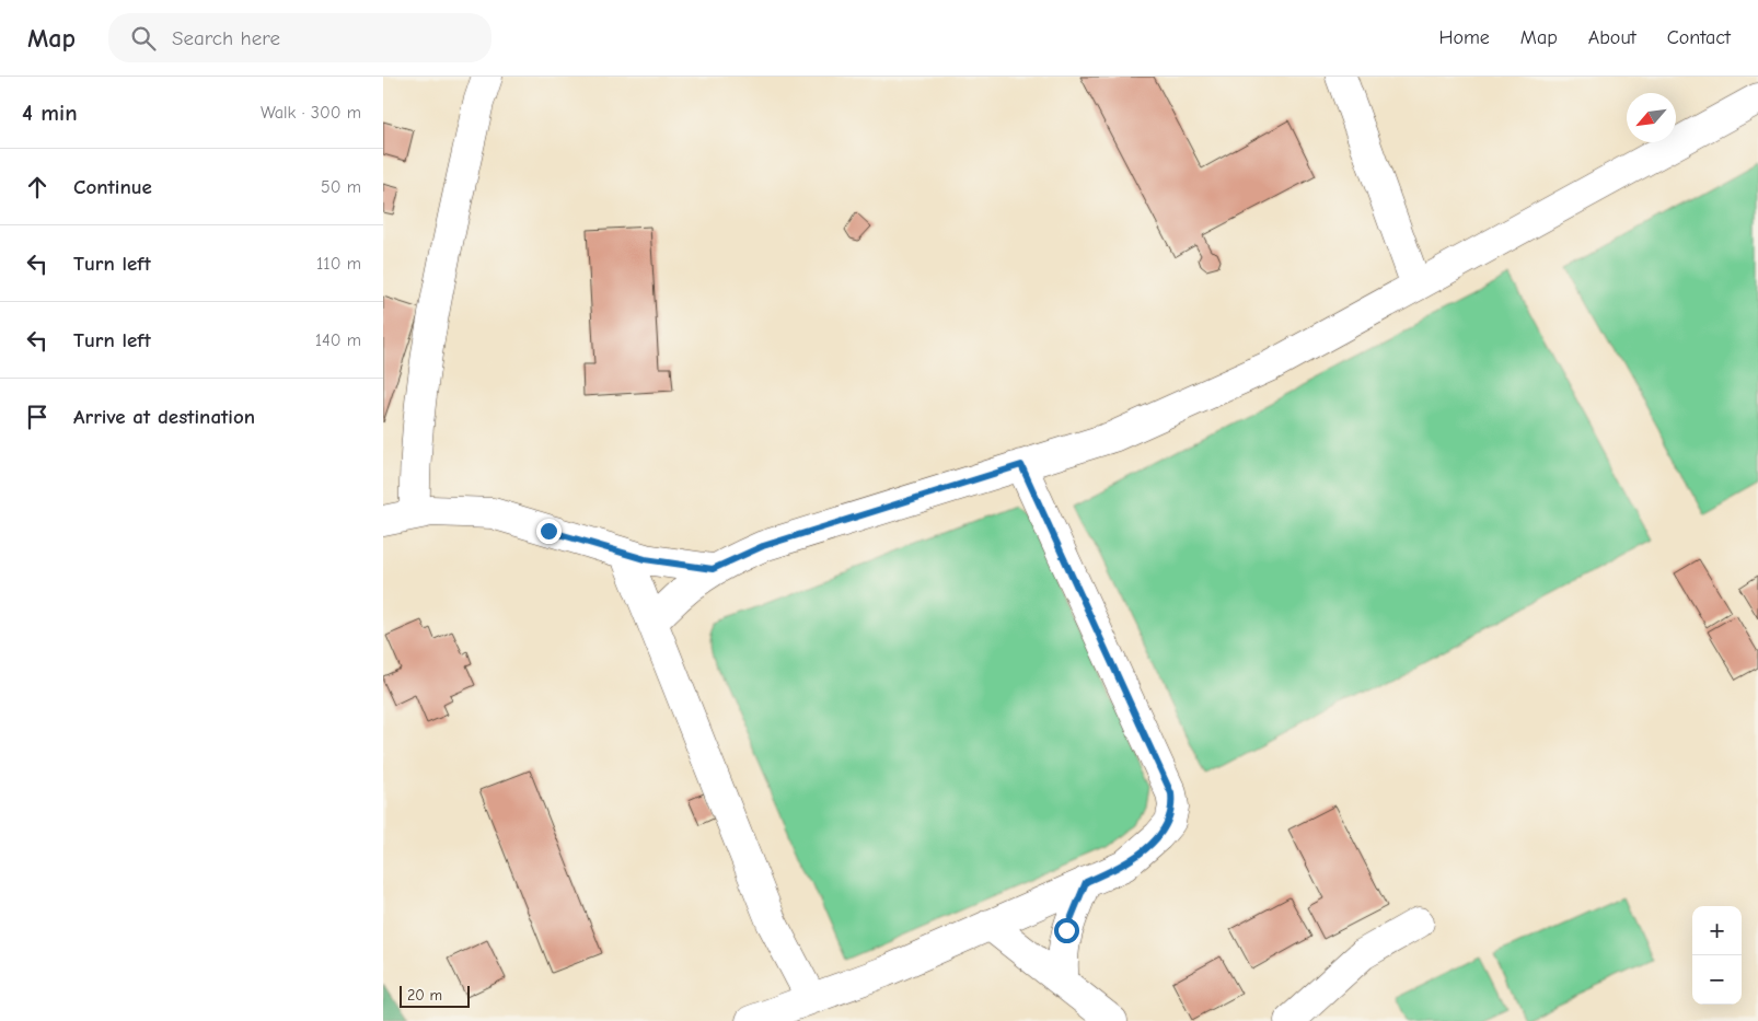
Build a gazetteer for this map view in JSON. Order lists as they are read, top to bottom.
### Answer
{
  "scale_bar": "20 m",
  "north": "bottom left",
  "page": {
    "header": "Map",
    "search": "Search here",
    "nav": [
      "Home",
      "Map",
      "About",
      "Contact"
    ],
    "heading": ["4 min", "Walk · 300 m"],
    "list": [
      ["Continue", "50 m"],
      ["Turn left", "110 m"],
      ["Turn left", "140 m"],
      "Arrive at destination"
    ],
    "map_buttons": ["+", "−"],
    "scale": "20 m"
  }
}
